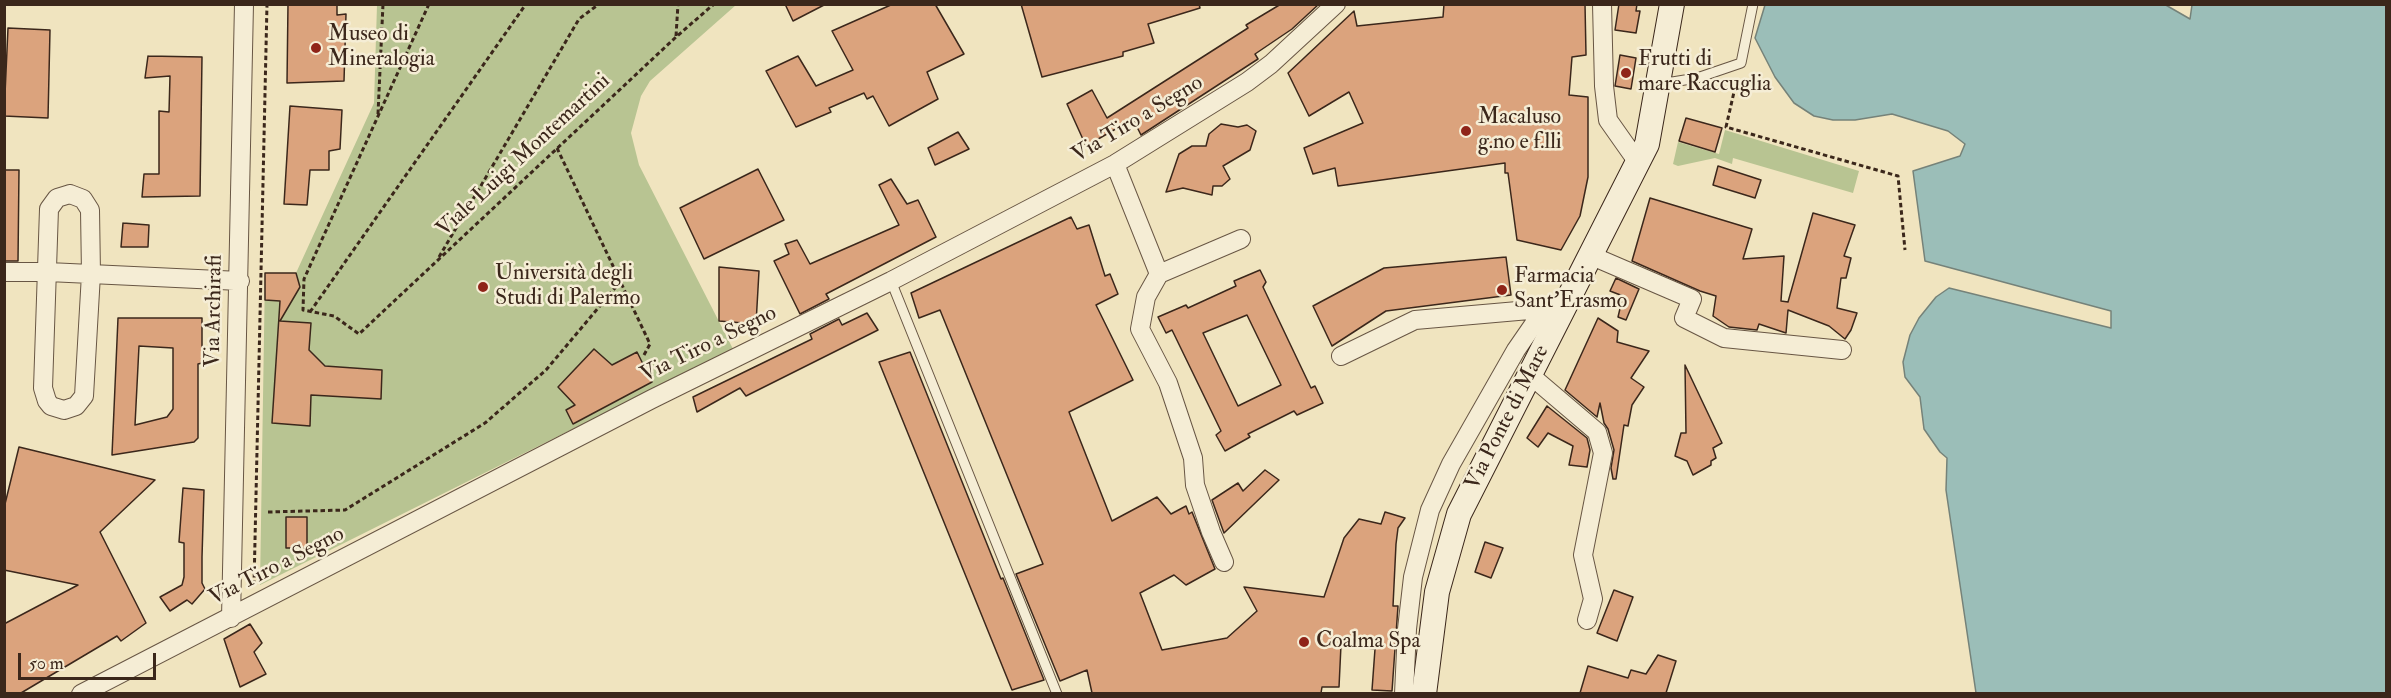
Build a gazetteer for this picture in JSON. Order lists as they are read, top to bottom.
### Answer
{
  "streets": {
    "main road": ["Via Ponte di Mare"],
    "street": ["Via Tiro a Segno", "Via Archirafi"],
    "path": ["Viale Luigi Montemartini"]
  },
  "crossings": [
    ["Via Tiro a Segno", "Via Archirafi"]
  ],
  "places": [
    "Museo di Mineralogia",
    "Frutti di mare Raccuglia",
    "Macaluso g.no e f.lli",
    "Università degli Studi di Palermo",
    "Farmacia Sant'Erasmo",
    "Coalma Spa"
  ],
  "scale_bar": "50 m"
}
